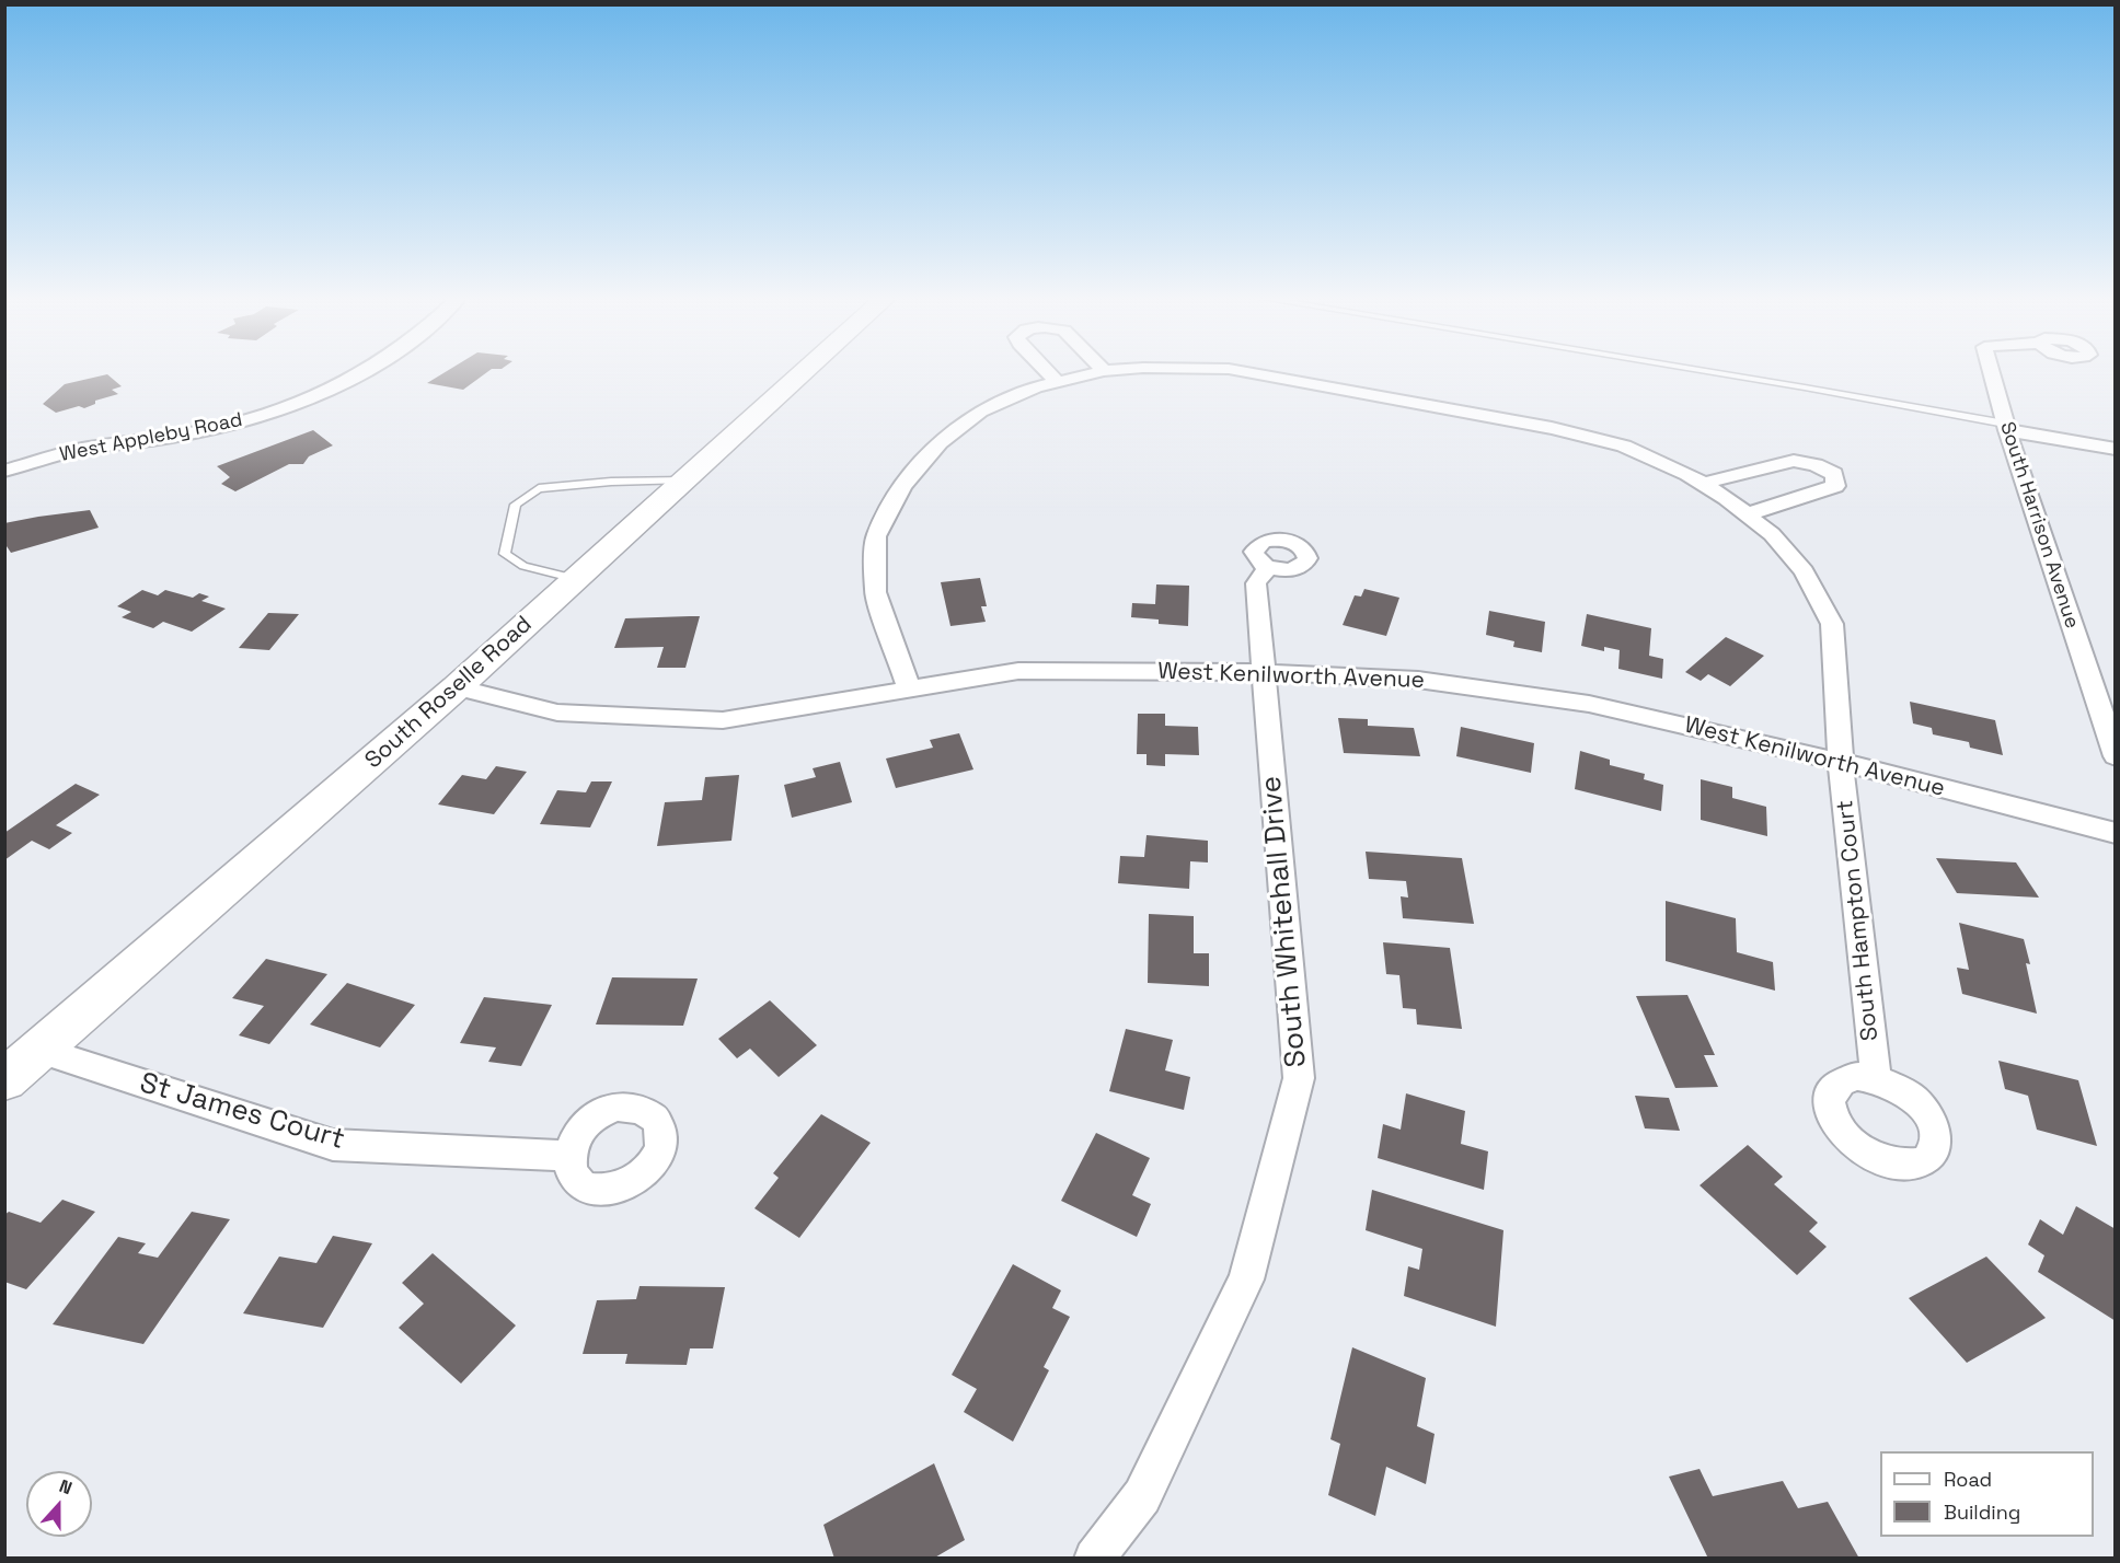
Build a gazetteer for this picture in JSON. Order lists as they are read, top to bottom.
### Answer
{
  "streets": {
    "main road": ["South Roselle Road"],
    "street": [
      "West Appleby Road",
      "South Harrison Avenue",
      "West Kenilworth Avenue",
      "South Hampton Court",
      "South Whitehall Drive",
      "St James Court"
    ]
  },
  "crossings": [
    ["West Kenilworth Avenue", "South Roselle Road"],
    ["West Kenilworth Avenue", "South Hampton Court"],
    ["West Kenilworth Avenue", "South Whitehall Drive"],
    ["South Roselle Road", "St James Court"]
  ],
  "legend": ["Road", "Building"],
  "north": "top"
}
